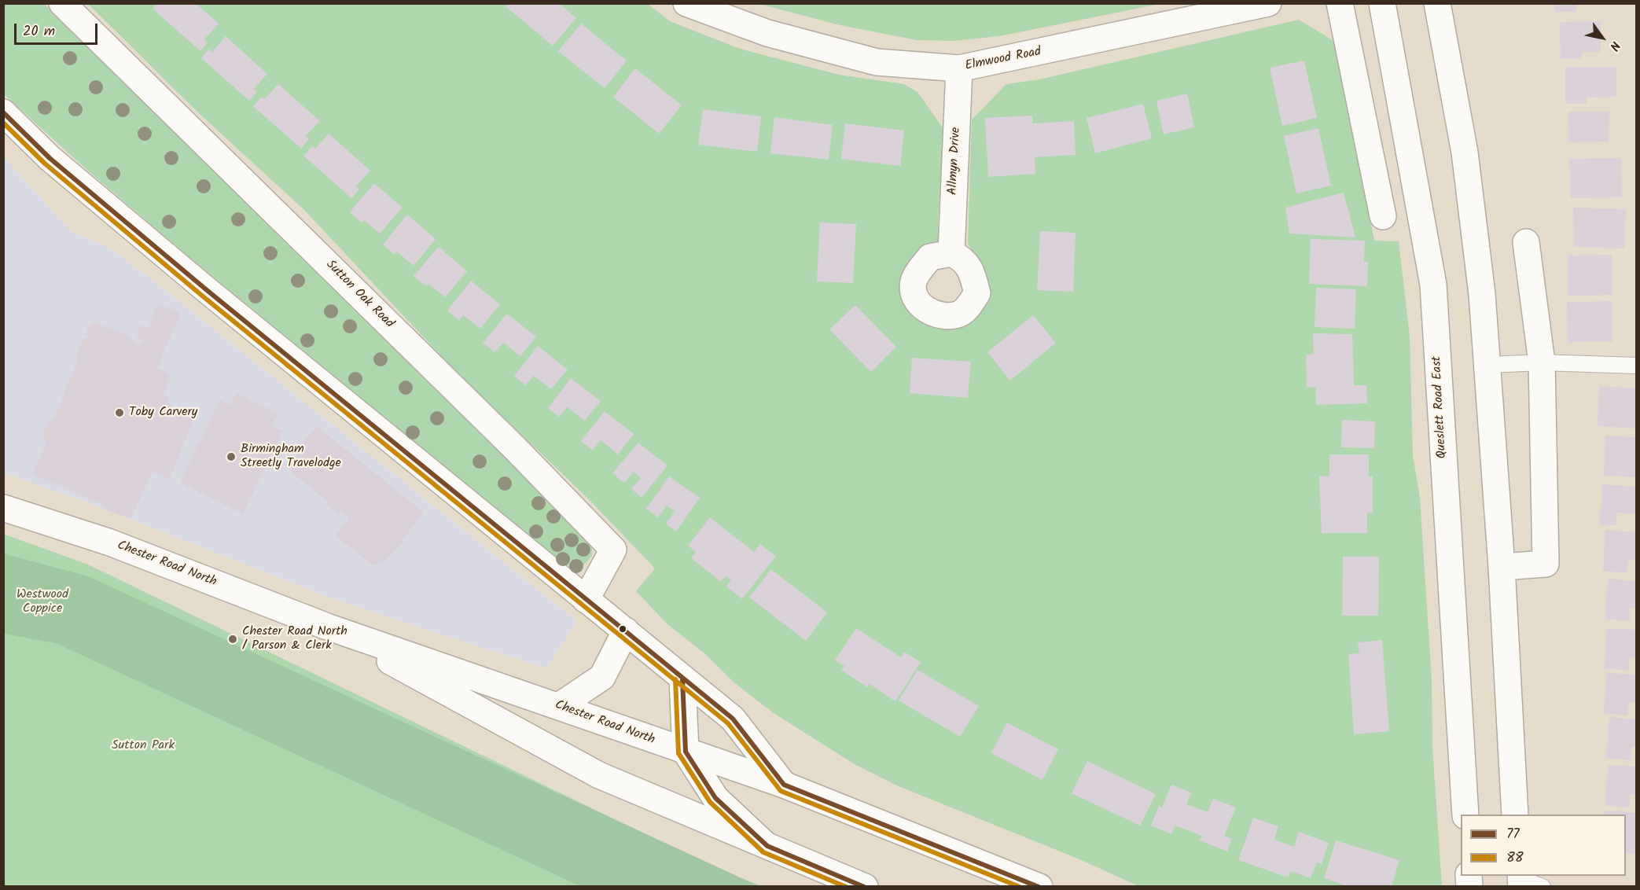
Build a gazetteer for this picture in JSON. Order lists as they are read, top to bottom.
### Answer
{
  "streets": {
    "main road": [
      "Elmwood Road",
      "Allmyn Drive",
      "Sutton Oak Road",
      "Queslett Road East",
      "Chester Road North"
    ]
  },
  "crossings": [
    ["Elmwood Road", "Allmyn Drive"]
  ],
  "parks": ["Westwood Coppice", "Sutton Park"],
  "places": ["Toby Carvery", "Birmingham Streetly Travelodge", "Chester Road North / Parson & Clerk"],
  "lines": ["transit line 77", "transit line 88"],
  "legend": ["77", "88"],
  "scale_bar": "20 m",
  "north": "bottom right"
}
